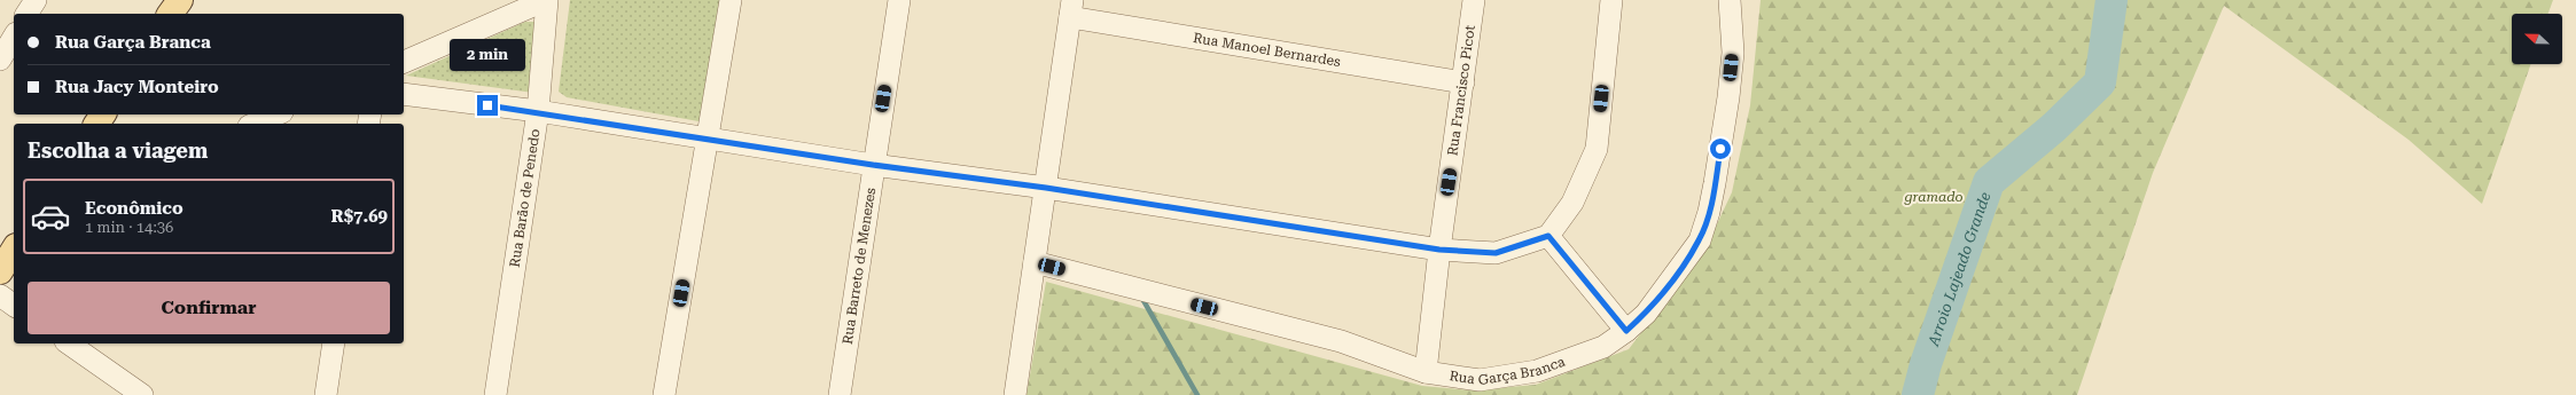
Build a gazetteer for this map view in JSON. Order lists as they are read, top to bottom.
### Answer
{
  "streets": {
    "street": [
      "Rua Manoel Bernardes",
      "Rua Francisco Picot",
      "Rua Barão de Penedo",
      "Rua Barreto de Menezes",
      "Rua Garça Branca"
    ]
  },
  "crossings": [
    ["Rua Manoel Bernardes", "Rua Francisco Picot"],
    ["Rua Francisco Picot", "Rua Garça Branca"]
  ],
  "water": ["Arroio Lajeado Grande"],
  "parks": ["gramado"],
  "north": "left",
  "page": {
    "banner": ["Rua Garça Branca", "Rua Jacy Monteiro"],
    "bubble": "2 min",
    "heading": "Escolha a viagem",
    "list": [
      {
        "name": "Econômico",
        "note": "1 min · 14:36",
        "value": "R$7.69"
      }
    ],
    "buttons": "Confirmar"
  }
}
